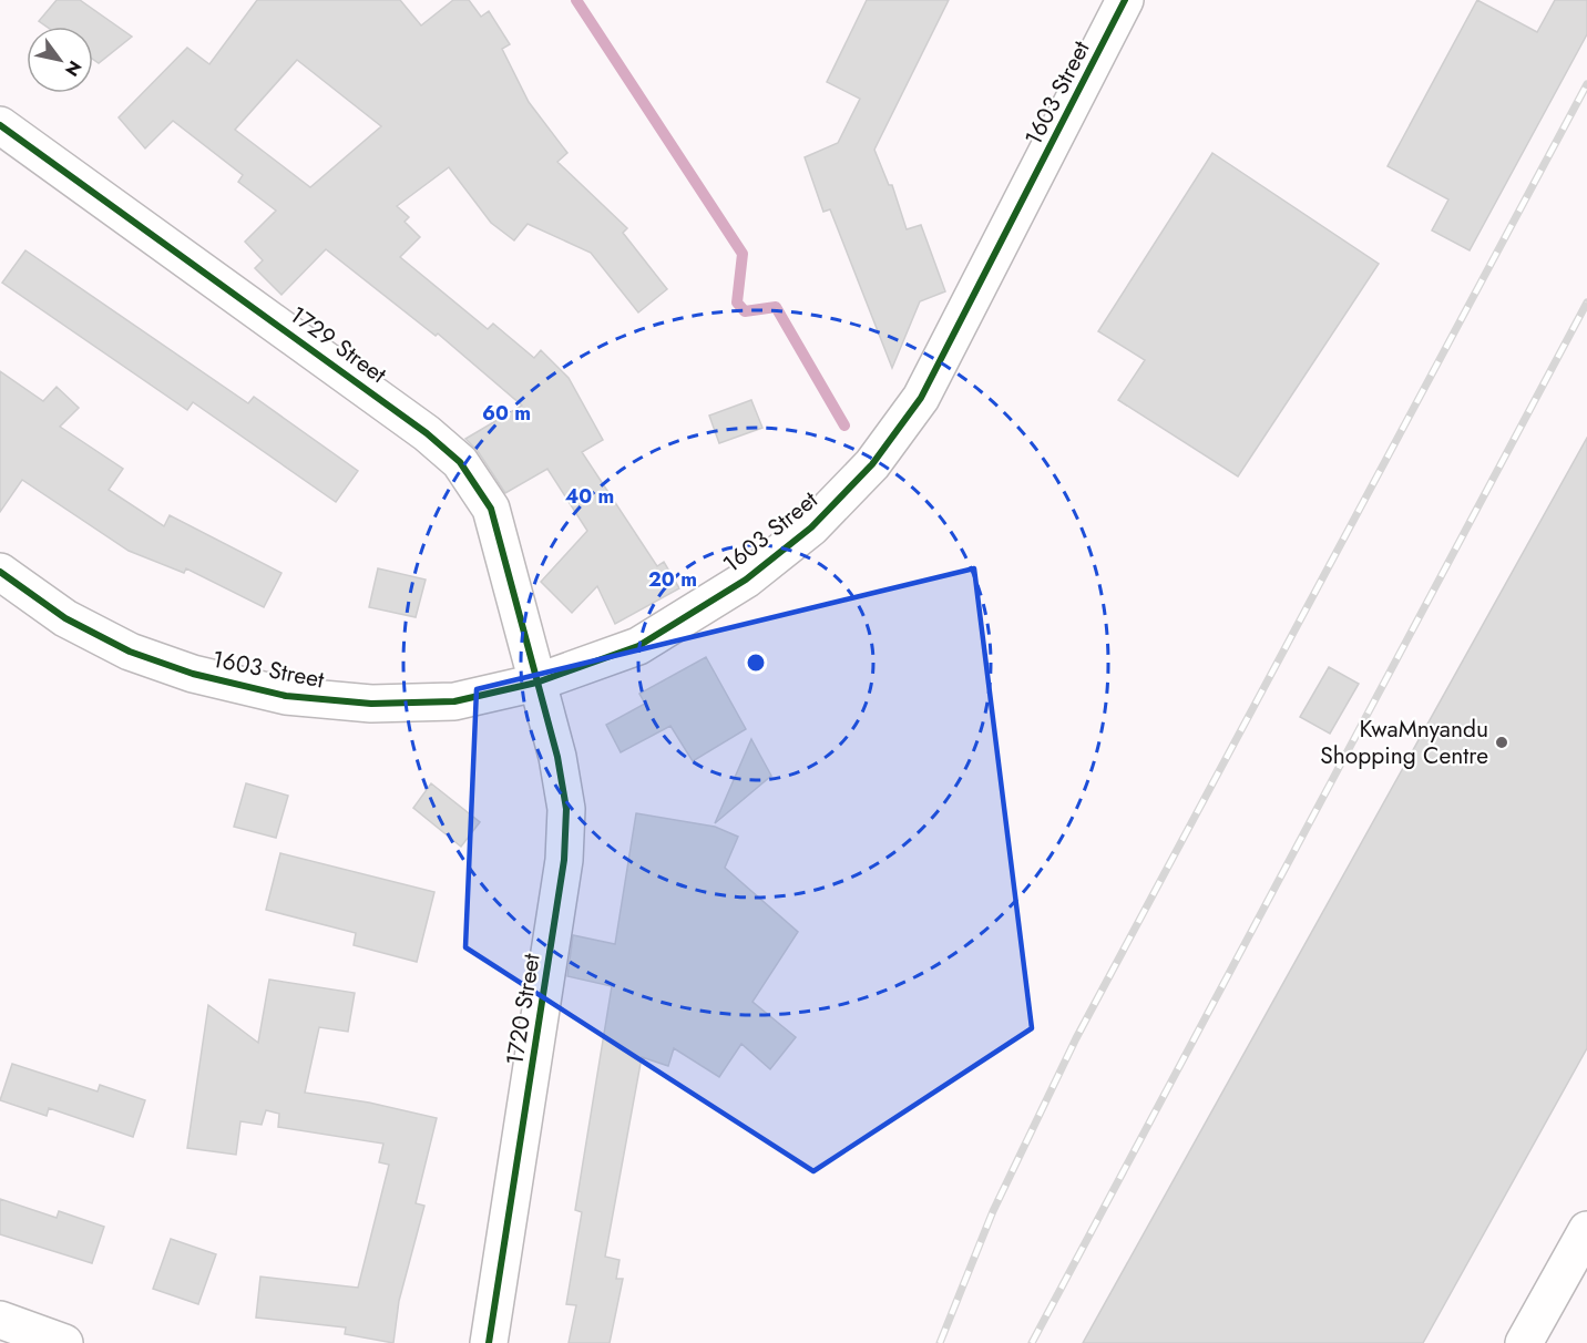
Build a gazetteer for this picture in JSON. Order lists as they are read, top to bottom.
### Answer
{
  "streets": {
    "street": ["1603 Street", "1729 Street", "1720 Street"]
  },
  "crossings": [
    ["1603 Street", "1729 Street"],
    ["1603 Street", "1720 Street"],
    ["1729 Street", "1720 Street"]
  ],
  "places": ["KwaMnyandu Shopping Centre"],
  "north": "bottom right",
  "rings": ["60 m", "40 m", "20 m"]
}
